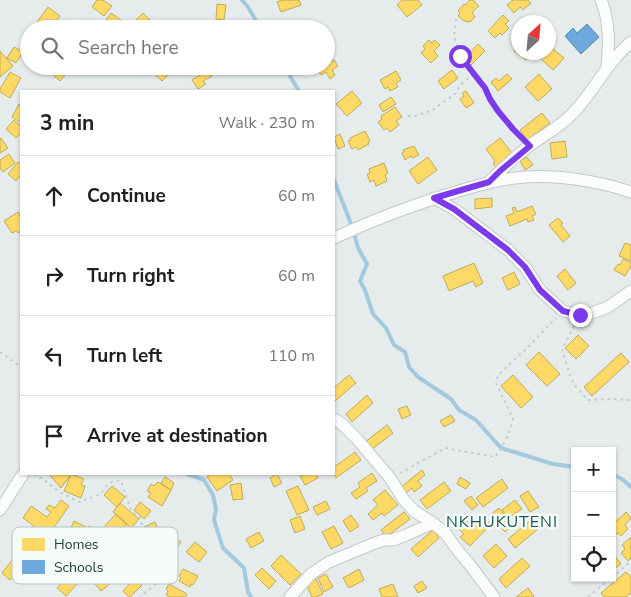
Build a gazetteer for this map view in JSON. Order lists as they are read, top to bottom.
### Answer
{
  "districts": ["NKHUKUTENI"],
  "legend": ["Homes", "Schools"],
  "north": "top right",
  "page": {
    "search": "Search here",
    "heading": ["3 min", "Walk · 230 m"],
    "list": [
      ["Continue", "60 m"],
      ["Turn right", "60 m"],
      ["Turn left", "110 m"],
      "Arrive at destination"
    ],
    "map_buttons": ["+", "−"]
  }
}
